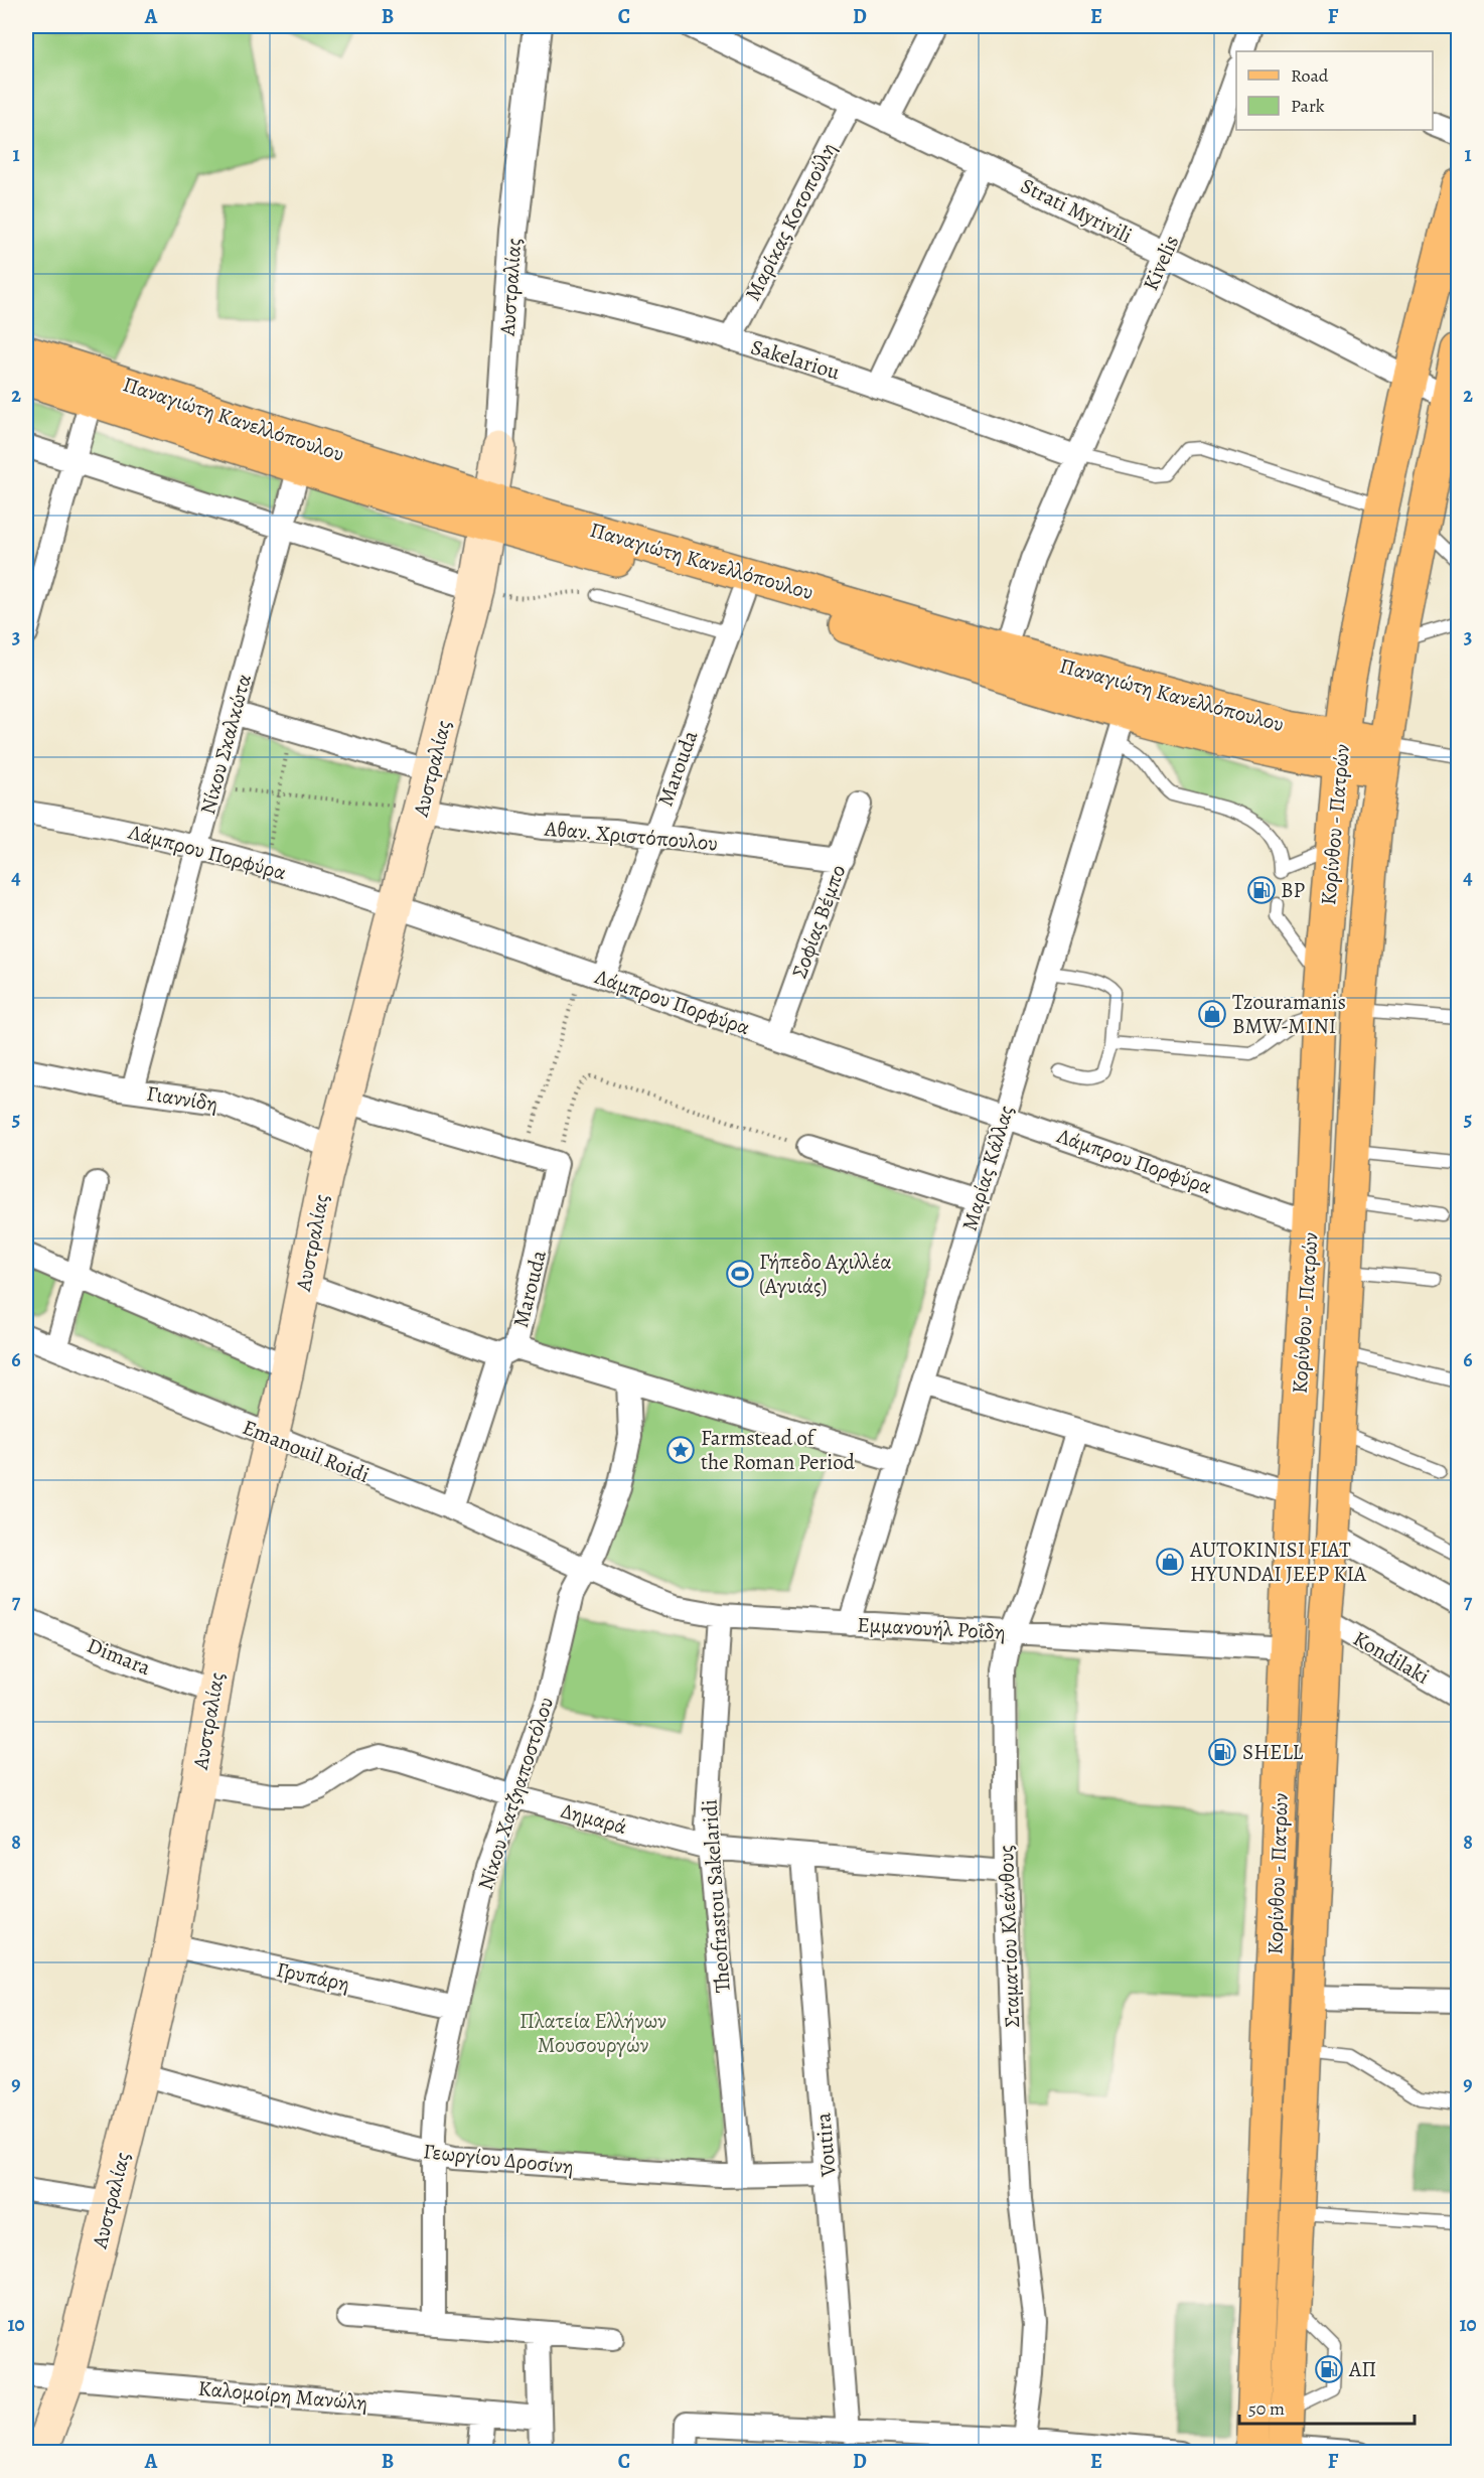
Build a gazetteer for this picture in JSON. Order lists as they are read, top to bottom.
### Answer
{
  "streets": {
    "main road": ["Αυστραλίας", "Παναγιώτη Κανελλόπουλου", "Κορίνθου - Πατρών"],
    "street": [
      "Strati Myrivili",
      "Μαρίκας Κοτοπούλη",
      "Kivelis",
      "Sakelariou",
      "Νίκου Σκαλκώτα",
      "Marouda",
      "Αθαν. Χριστόπουλου",
      "Λάμπρου Πορφύρα",
      "Σοφίας Βέμπο",
      "Γιαννίδη",
      "Μαρίας Κάλλας",
      "Emanouil Roidi",
      "Εμμανουήλ Ροΐδη",
      "Dimara",
      "Kondilaki",
      "Νίκου Χατζηαποστόλου",
      "Δημαρά",
      "Theofrastou Sakelaridi",
      "Σταματίου Κλεάνθους",
      "Γρυπάρη",
      "Voutira",
      "Γεωργίου Δροσίνη",
      "Καλομοίρη Μανώλη"
    ]
  },
  "crossings": [
    ["Strati Myrivili", "Μαρίκας Κοτοπούλη"],
    ["Strati Myrivili", "Kivelis"],
    ["Strati Myrivili", "Κορίνθου - Πατρών"],
    ["Μαρίκας Κοτοπούλη", "Sakelariou"],
    ["Kivelis", "Sakelariou"],
    ["Kivelis", "Παναγιώτη Κανελλόπουλου"],
    ["Αυστραλίας", "Sakelariou"],
    ["Αυστραλίας", "Παναγιώτη Κανελλόπουλου"],
    ["Αυστραλίας", "Αθαν. Χριστόπουλου"],
    ["Αυστραλίας", "Λάμπρου Πορφύρα"],
    ["Αυστραλίας", "Γιαννίδη"],
    ["Αυστραλίας", "Emanouil Roidi"],
    ["Αυστραλίας", "Dimara"],
    ["Αυστραλίας", "Δημαρά"],
    ["Αυστραλίας", "Γρυπάρη"],
    ["Αυστραλίας", "Γεωργίου Δροσίνη"],
    ["Αυστραλίας", "Καλομοίρη Μανώλη"],
    ["Παναγιώτη Κανελλόπουλου", "Νίκου Σκαλκώτα"],
    ["Παναγιώτη Κανελλόπουλου", "Marouda"],
    ["Παναγιώτη Κανελλόπουλου", "Κορίνθου - Πατρών"],
    ["Παναγιώτη Κανελλόπουλου", "Μαρίας Κάλλας"],
    ["Νίκου Σκαλκώτα", "Λάμπρου Πορφύρα"],
    ["Νίκου Σκαλκώτα", "Γιαννίδη"],
    ["Marouda", "Αθαν. Χριστόπουλου"],
    ["Marouda", "Λάμπρου Πορφύρα"],
    ["Marouda", "Emanouil Roidi"],
    ["Κορίνθου - Πατρών", "Λάμπρου Πορφύρα"],
    ["Κορίνθου - Πατρών", "Εμμανουήλ Ροΐδη"],
    ["Κορίνθου - Πατρών", "Kondilaki"],
    ["Αθαν. Χριστόπουλου", "Σοφίας Βέμπο"],
    ["Λάμπρου Πορφύρα", "Σοφίας Βέμπο"],
    ["Λάμπρου Πορφύρα", "Μαρίας Κάλλας"],
    ["Μαρίας Κάλλας", "Εμμανουήλ Ροΐδη"],
    ["Emanouil Roidi", "Εμμανουήλ Ροΐδη"],
    ["Emanouil Roidi", "Νίκου Χατζηαποστόλου"],
    ["Εμμανουήλ Ροΐδη", "Νίκου Χατζηαποστόλου"],
    ["Εμμανουήλ Ροΐδη", "Theofrastou Sakelaridi"],
    ["Εμμανουήλ Ροΐδη", "Σταματίου Κλεάνθους"],
    ["Νίκου Χατζηαποστόλου", "Δημαρά"],
    ["Νίκου Χατζηαποστόλου", "Γρυπάρη"],
    ["Νίκου Χατζηαποστόλου", "Γεωργίου Δροσίνη"],
    ["Δημαρά", "Theofrastou Sakelaridi"],
    ["Δημαρά", "Σταματίου Κλεάνθους"],
    ["Δημαρά", "Voutira"],
    ["Theofrastou Sakelaridi", "Γεωργίου Δροσίνη"],
    ["Voutira", "Γεωργίου Δροσίνη"]
  ],
  "parks": ["Πλατεία Ελλήνων Μουσουργών"],
  "places": {
    "fuel station": ["BP", "SHELL", "ΑΠ"],
    "shop": ["Tzouramanis BMW-MINI", "AUTOKINISI FIAT HYUNDAI JEEP KIA"],
    "sports": ["Γήπεδο Αχιλλέα (Αγυιάς)"],
    "place": ["Farmstead of the Roman Period"]
  },
  "legend": ["Road", "Park"],
  "scale_bar": "50 m",
  "grid": {
    "columns": [
      "A",
      "B",
      "C",
      "D",
      "E",
      "F"
    ],
    "rows": [
      "1",
      "2",
      "3",
      "4",
      "5",
      "6",
      "7",
      "8",
      "9",
      "10"
    ]
  }
}
